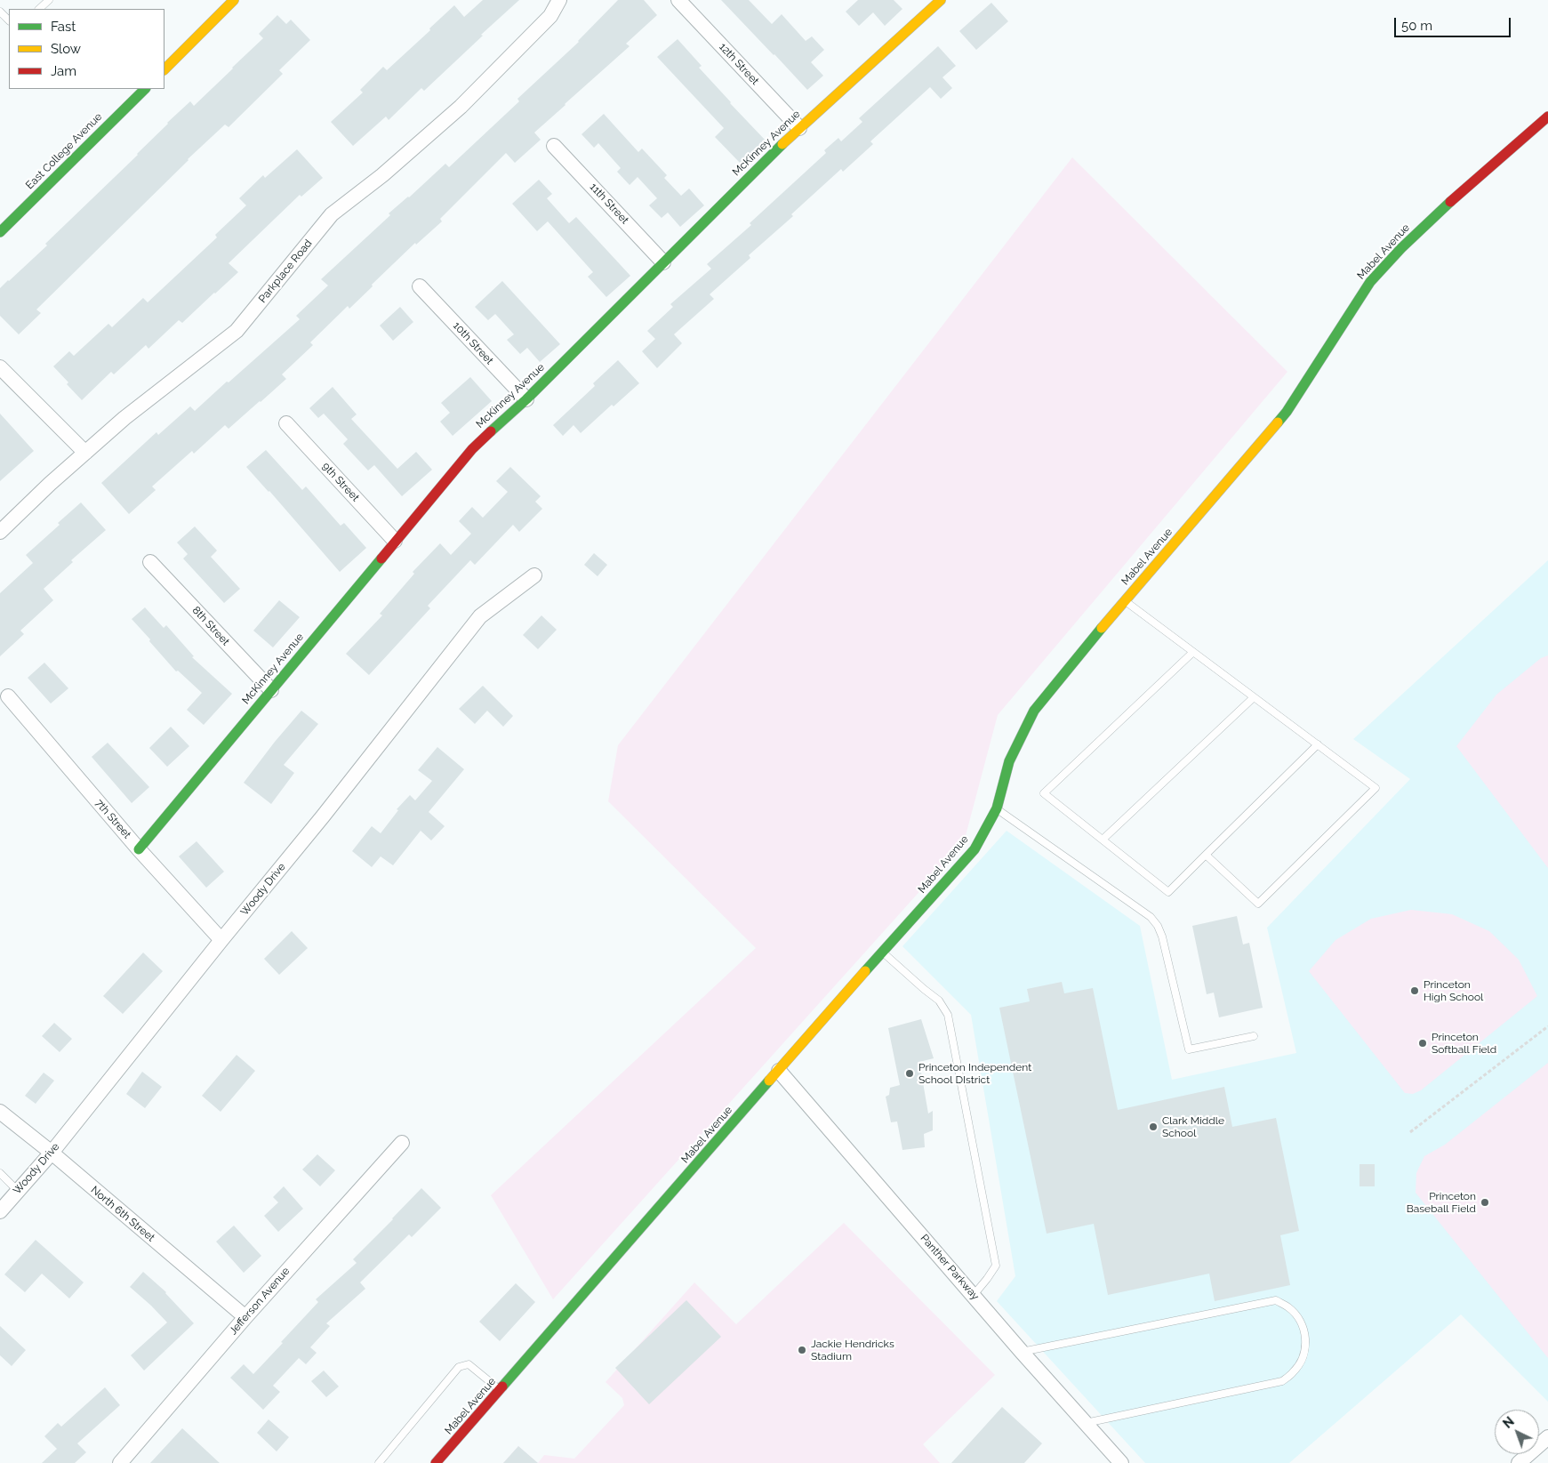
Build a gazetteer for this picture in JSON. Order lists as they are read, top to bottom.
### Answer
{
  "streets": {
    "street": [
      "12th Street",
      "McKinney Avenue",
      "East College Avenue",
      "11th Street",
      "Mabel Avenue",
      "Parkplace Road",
      "10th Street",
      "9th Street",
      "8th Street",
      "7th Street",
      "Woody Drive",
      "North 6th Street",
      "Panther Parkway",
      "Jefferson Avenue"
    ]
  },
  "crossings": [
    ["12th Street", "McKinney Avenue"],
    ["McKinney Avenue", "11th Street"],
    ["McKinney Avenue", "10th Street"],
    ["McKinney Avenue", "9th Street"],
    ["McKinney Avenue", "8th Street"],
    ["McKinney Avenue", "7th Street"],
    ["Mabel Avenue", "Panther Parkway"],
    ["7th Street", "Woody Drive"],
    ["Woody Drive", "North 6th Street"],
    ["North 6th Street", "Jefferson Avenue"]
  ],
  "places": [
    "Princeton High School",
    "Princeton Softball Field",
    "Princeton Independent School DIstrict",
    "Clark Middle School",
    "Princeton Baseball Field",
    "Jackie Hendricks Stadium"
  ],
  "legend": ["Fast", "Slow", "Jam"],
  "scale_bar": "50 m",
  "north": "top left"
}
